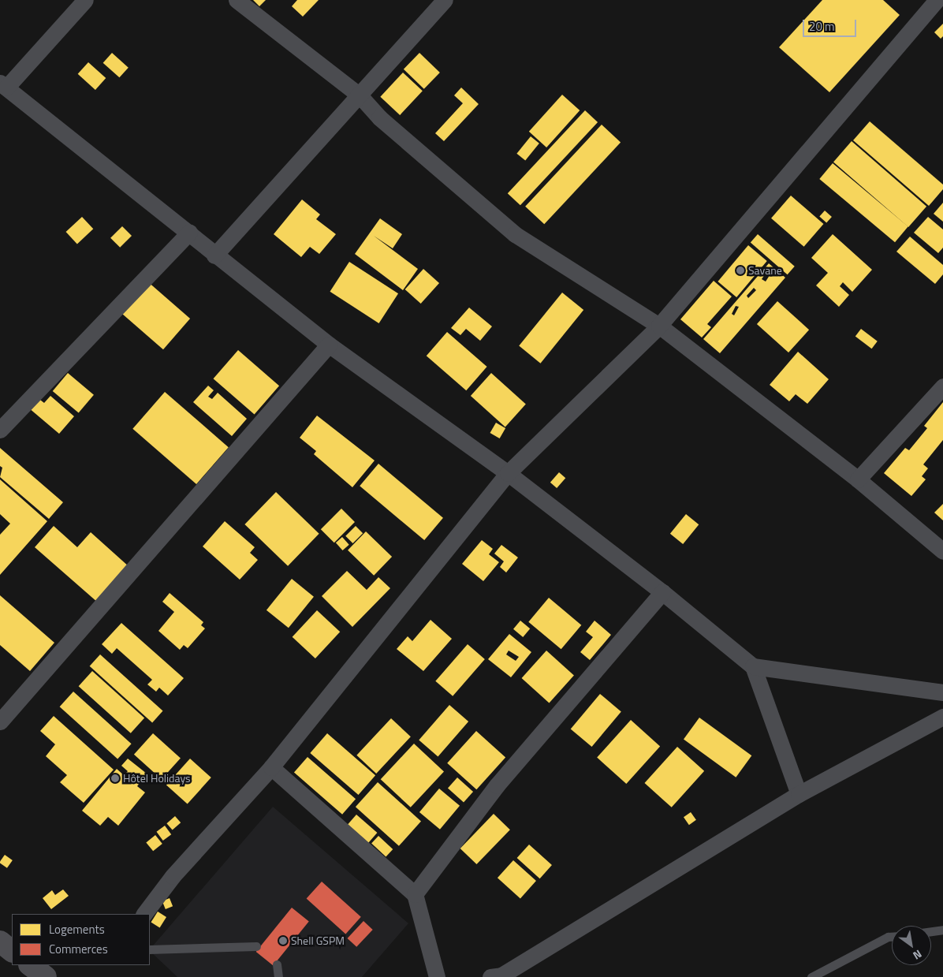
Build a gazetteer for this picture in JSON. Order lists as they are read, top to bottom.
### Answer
{
  "places": ["Savane", "Hôtel Holidays", "Shell GSPM"],
  "legend": ["Logements", "Commerces"],
  "scale_bar": "20 m",
  "north": "bottom right"
}
